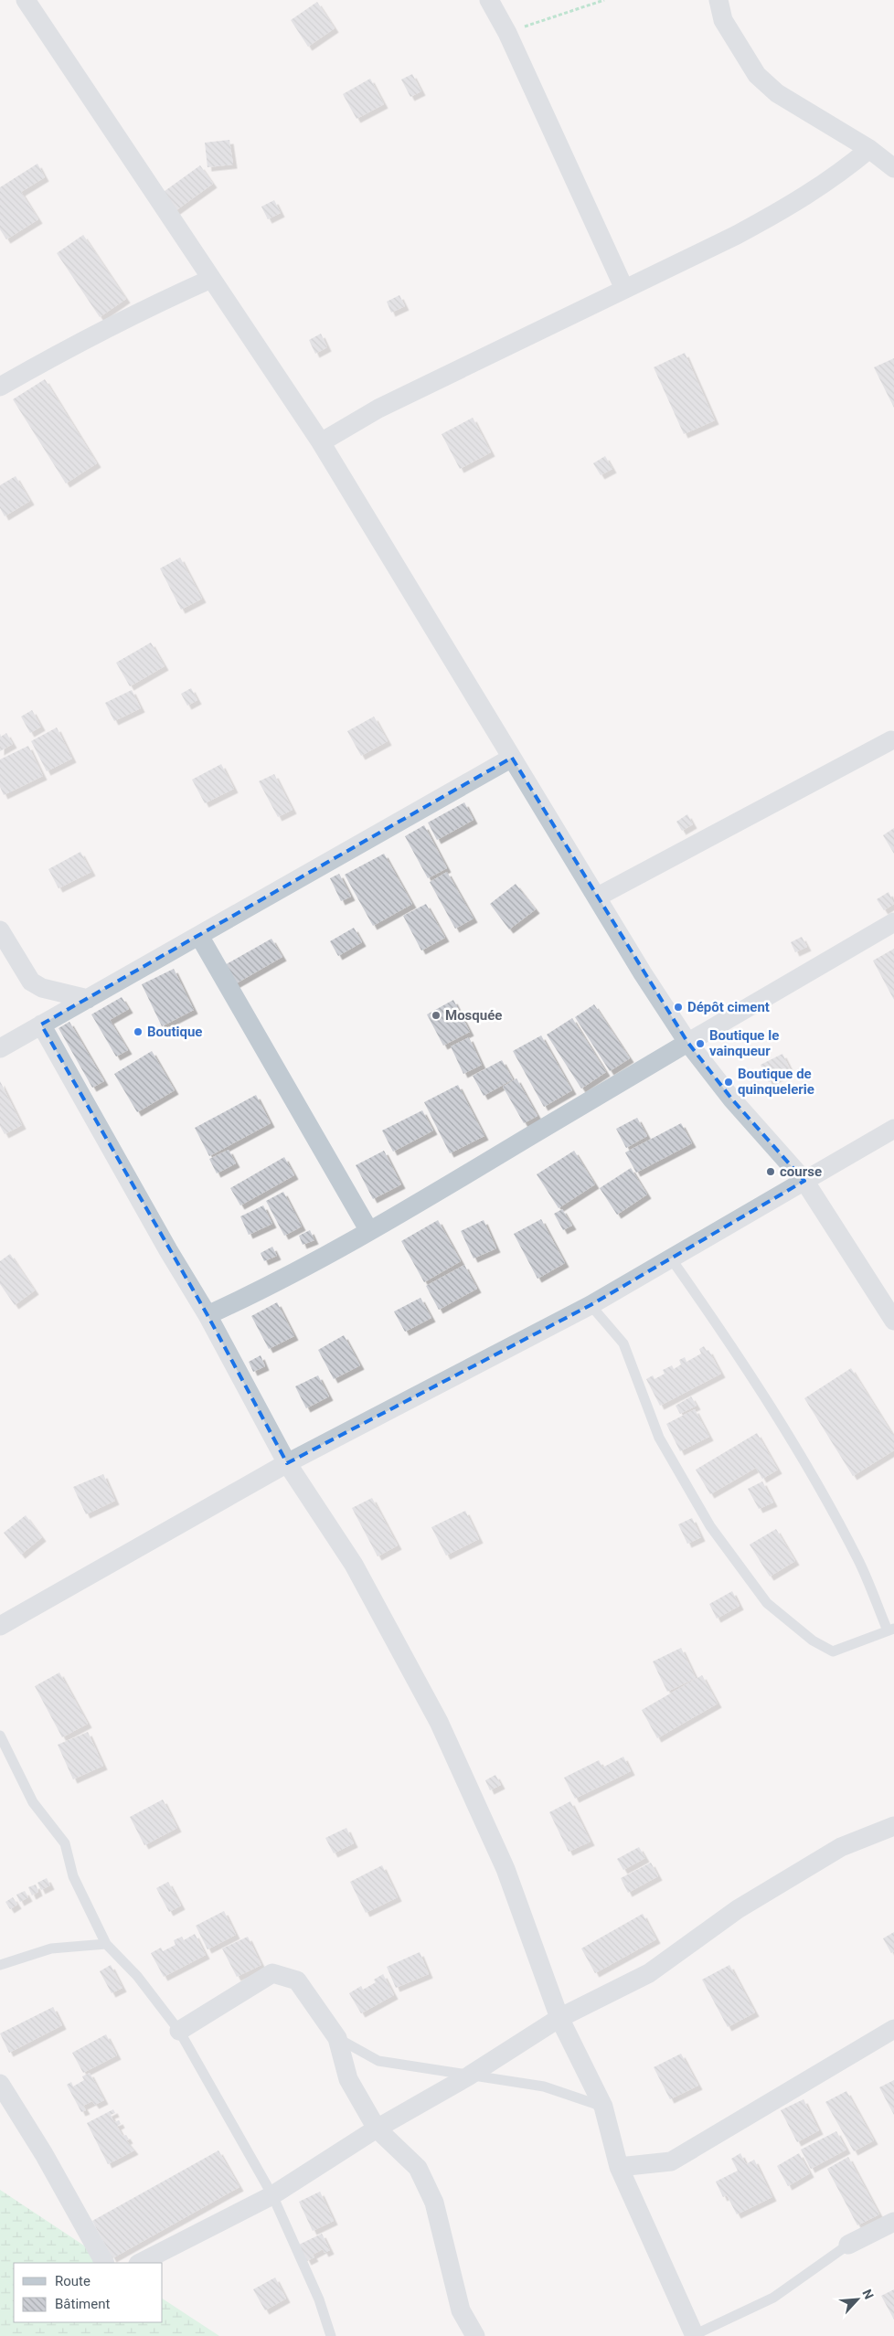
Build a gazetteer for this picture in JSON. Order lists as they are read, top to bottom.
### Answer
{
  "places": [
    "Dépôt ciment",
    "Mosquée",
    "Boutique",
    "Boutique le vainqueur",
    "Boutique de quinquelerie",
    "course"
  ],
  "legend": ["Route", "Bâtiment"],
  "north": "top right"
}
